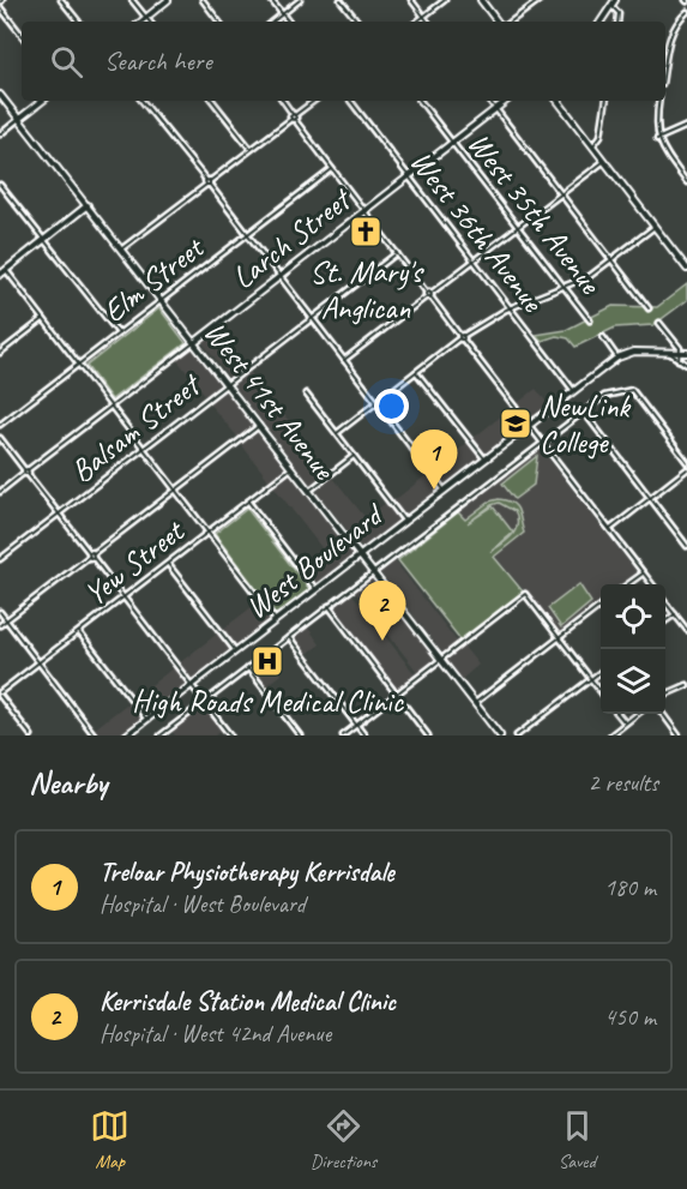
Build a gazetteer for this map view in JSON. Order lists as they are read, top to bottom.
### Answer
{
  "streets": {
    "main road": ["Larch Street", "West 41st Avenue", "West Boulevard"],
    "street": [
      "West 35th Avenue",
      "West 36th Avenue",
      "Elm Street",
      "Balsam Street",
      "Yew Street"
    ]
  },
  "crossings": [
    ["West 35th Avenue", "Larch Street"],
    ["West 35th Avenue", "West Boulevard"],
    ["West 36th Avenue", "Larch Street"],
    ["West 36th Avenue", "West Boulevard"],
    ["Larch Street", "West 41st Avenue"],
    ["Elm Street", "West 41st Avenue"],
    ["West 41st Avenue", "Balsam Street"],
    ["West 41st Avenue", "West Boulevard"],
    ["West 41st Avenue", "Yew Street"]
  ],
  "places": {
    "church": ["St. Mary's Anglican"],
    "school or university": ["NewLink College"],
    "hospital": ["High Roads Medical Clinic"]
  },
  "page": {
    "search": "Search here",
    "pins": ["1", "2"],
    "heading": ["Nearby", "2 results"],
    "list": [
      {
        "mark": "1",
        "name": "Treloar Physiotherapy Kerrisdale",
        "note": "Hospital · West Boulevard",
        "value": "180 m"
      },
      {
        "mark": "2",
        "name": "Kerrisdale Station Medical Clinic",
        "note": "Hospital · West 42nd Avenue",
        "value": "450 m"
      }
    ],
    "nav": ["Map", "Directions", "Saved"]
  }
}
